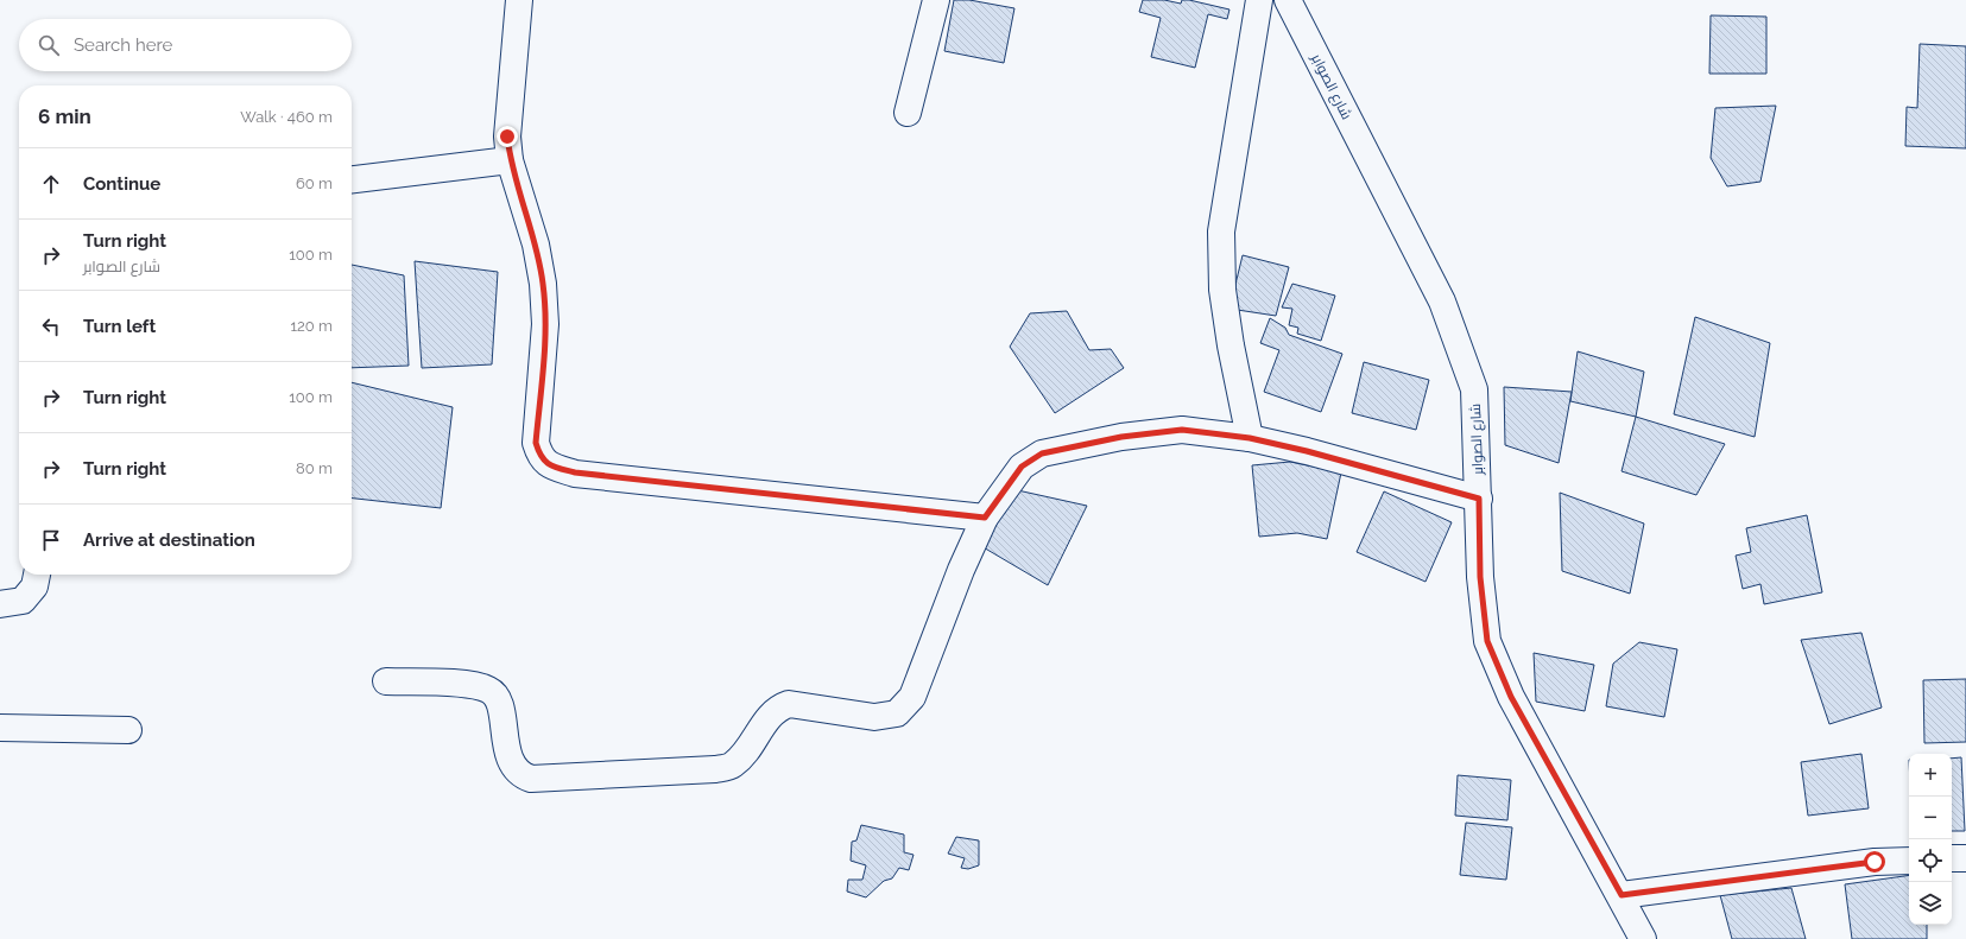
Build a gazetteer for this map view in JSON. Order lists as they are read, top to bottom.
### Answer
{
  "streets": {
    "street": ["شارع الصوابر"]
  },
  "page": {
    "search": "Search here",
    "heading": ["6 min", "Walk · 460 m"],
    "list": [
      ["Continue", "60 m"],
      ["Turn right", "شارع الصوابر", "100 m"],
      ["Turn left", "120 m"],
      ["Turn right", "100 m"],
      ["Turn right", "80 m"],
      "Arrive at destination"
    ],
    "map_buttons": ["+", "−"]
  }
}
